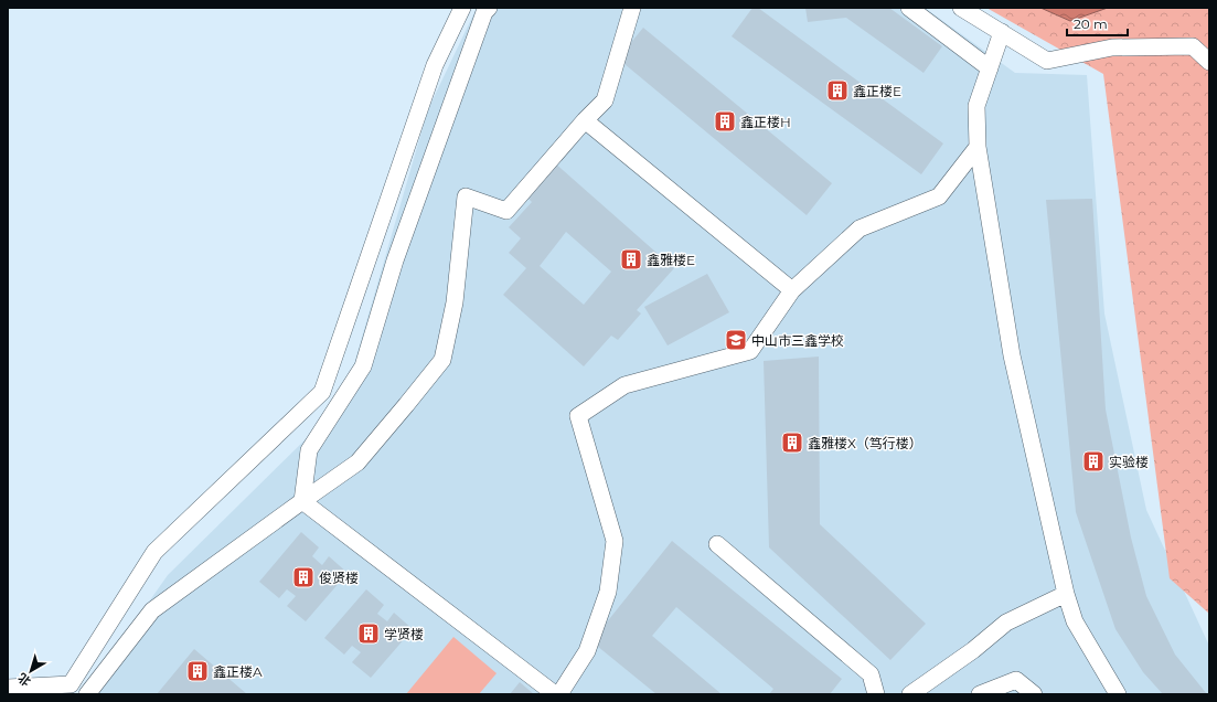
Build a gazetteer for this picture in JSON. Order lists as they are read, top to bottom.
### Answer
{
  "places": {
    "building": [
      "鑫正楼E",
      "鑫正楼H",
      "鑫雅楼E",
      "鑫雅楼X（笃行楼）",
      "实验楼",
      "俊贤楼",
      "学贤楼",
      "鑫正楼A"
    ],
    "school or university": ["中山市三鑫学校"]
  },
  "scale_bar": "20 m",
  "north": "bottom left"
}
